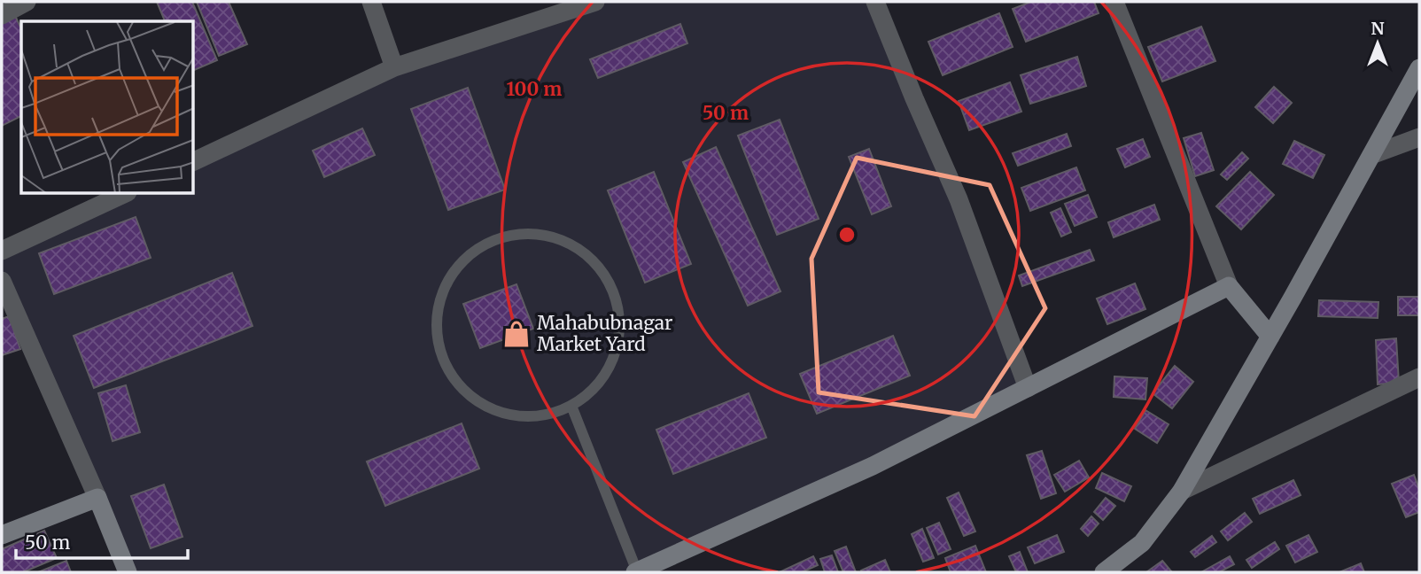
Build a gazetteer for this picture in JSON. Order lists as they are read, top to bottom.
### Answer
{
  "places": {
    "shop": ["Mahabubnagar Market Yard"]
  },
  "scale_bar": "50 m",
  "north": "top",
  "rings": ["100 m", "50 m"]
}
